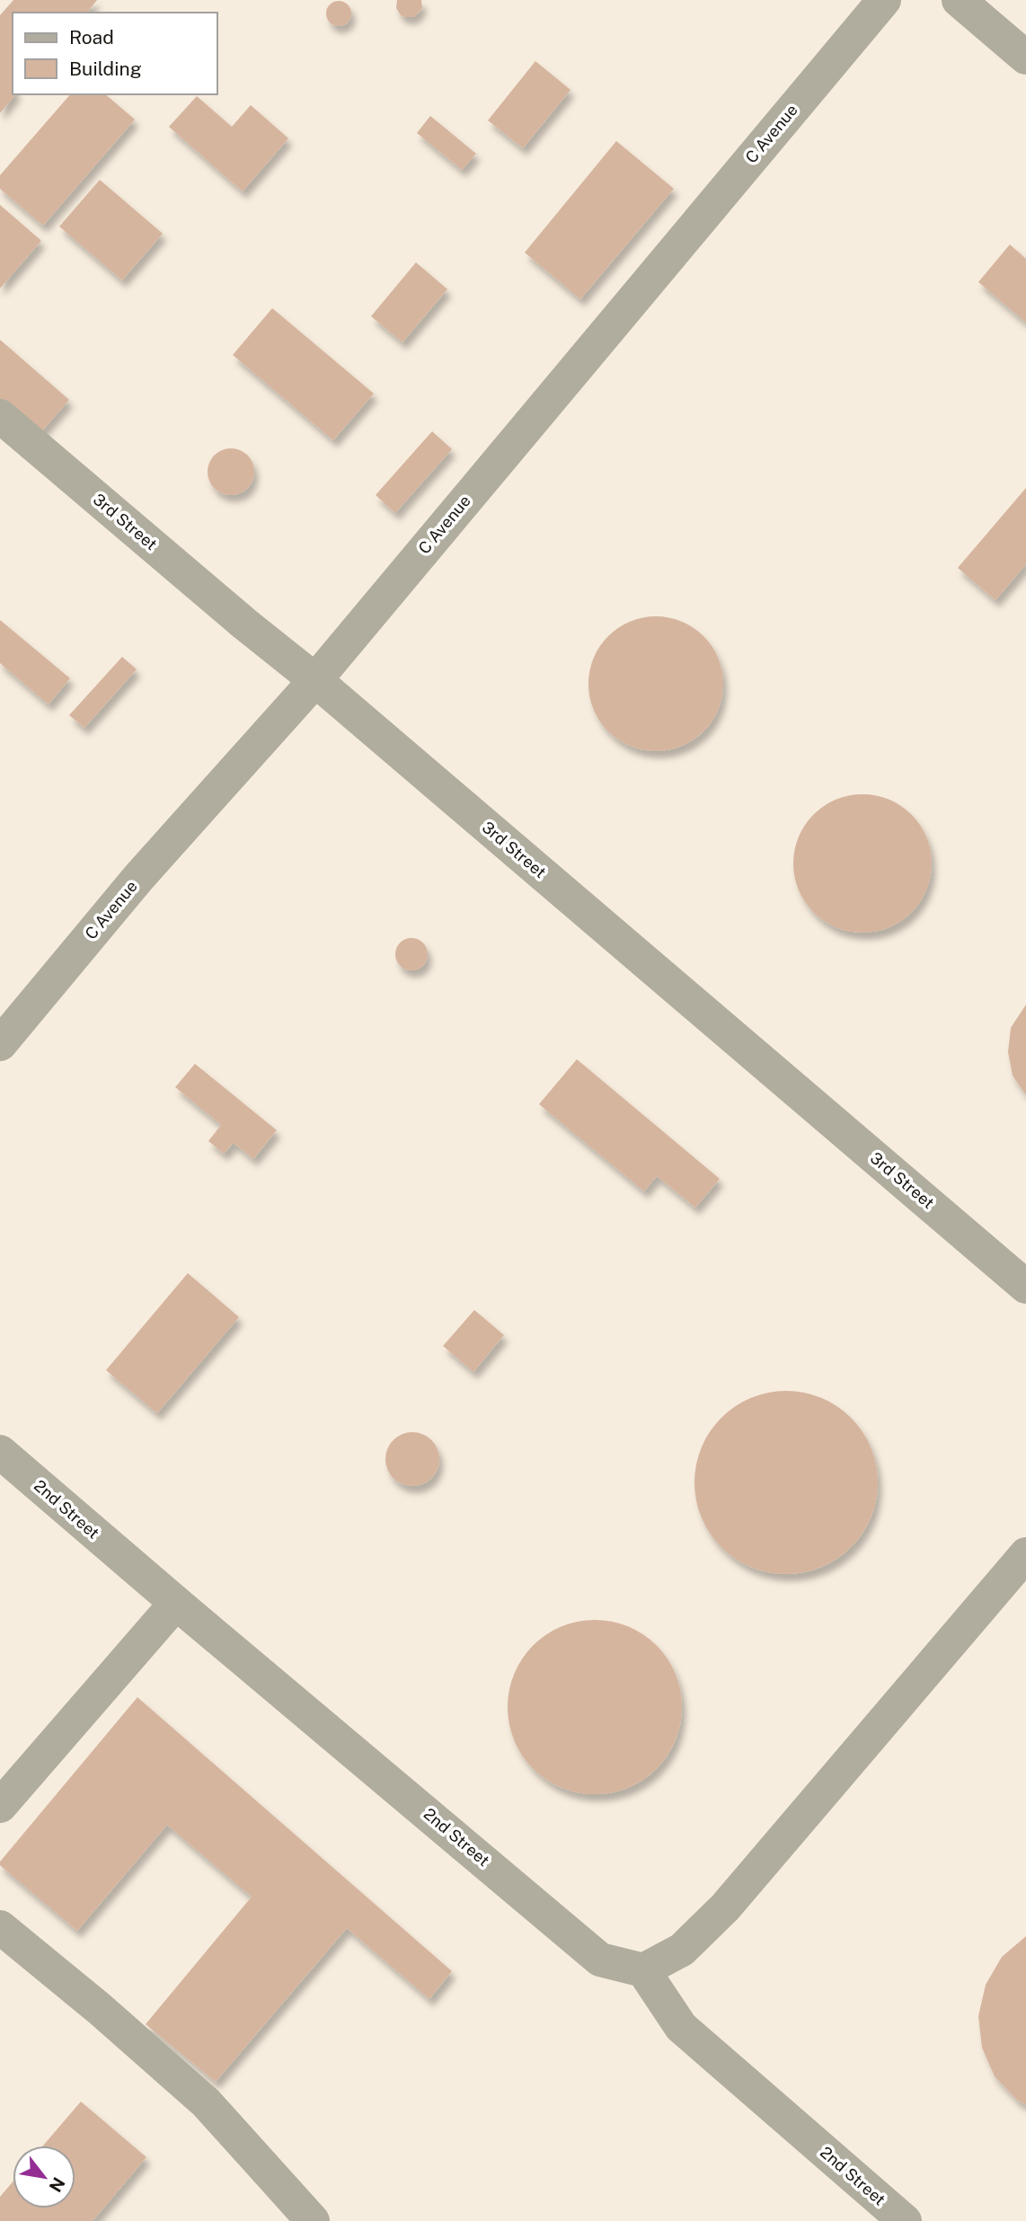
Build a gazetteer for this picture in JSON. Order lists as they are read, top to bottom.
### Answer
{
  "streets": {
    "lane": ["C Avenue", "3rd Street", "2nd Street"]
  },
  "crossings": [
    ["C Avenue", "3rd Street"]
  ],
  "legend": ["Road", "Building"],
  "north": "bottom right"
}
